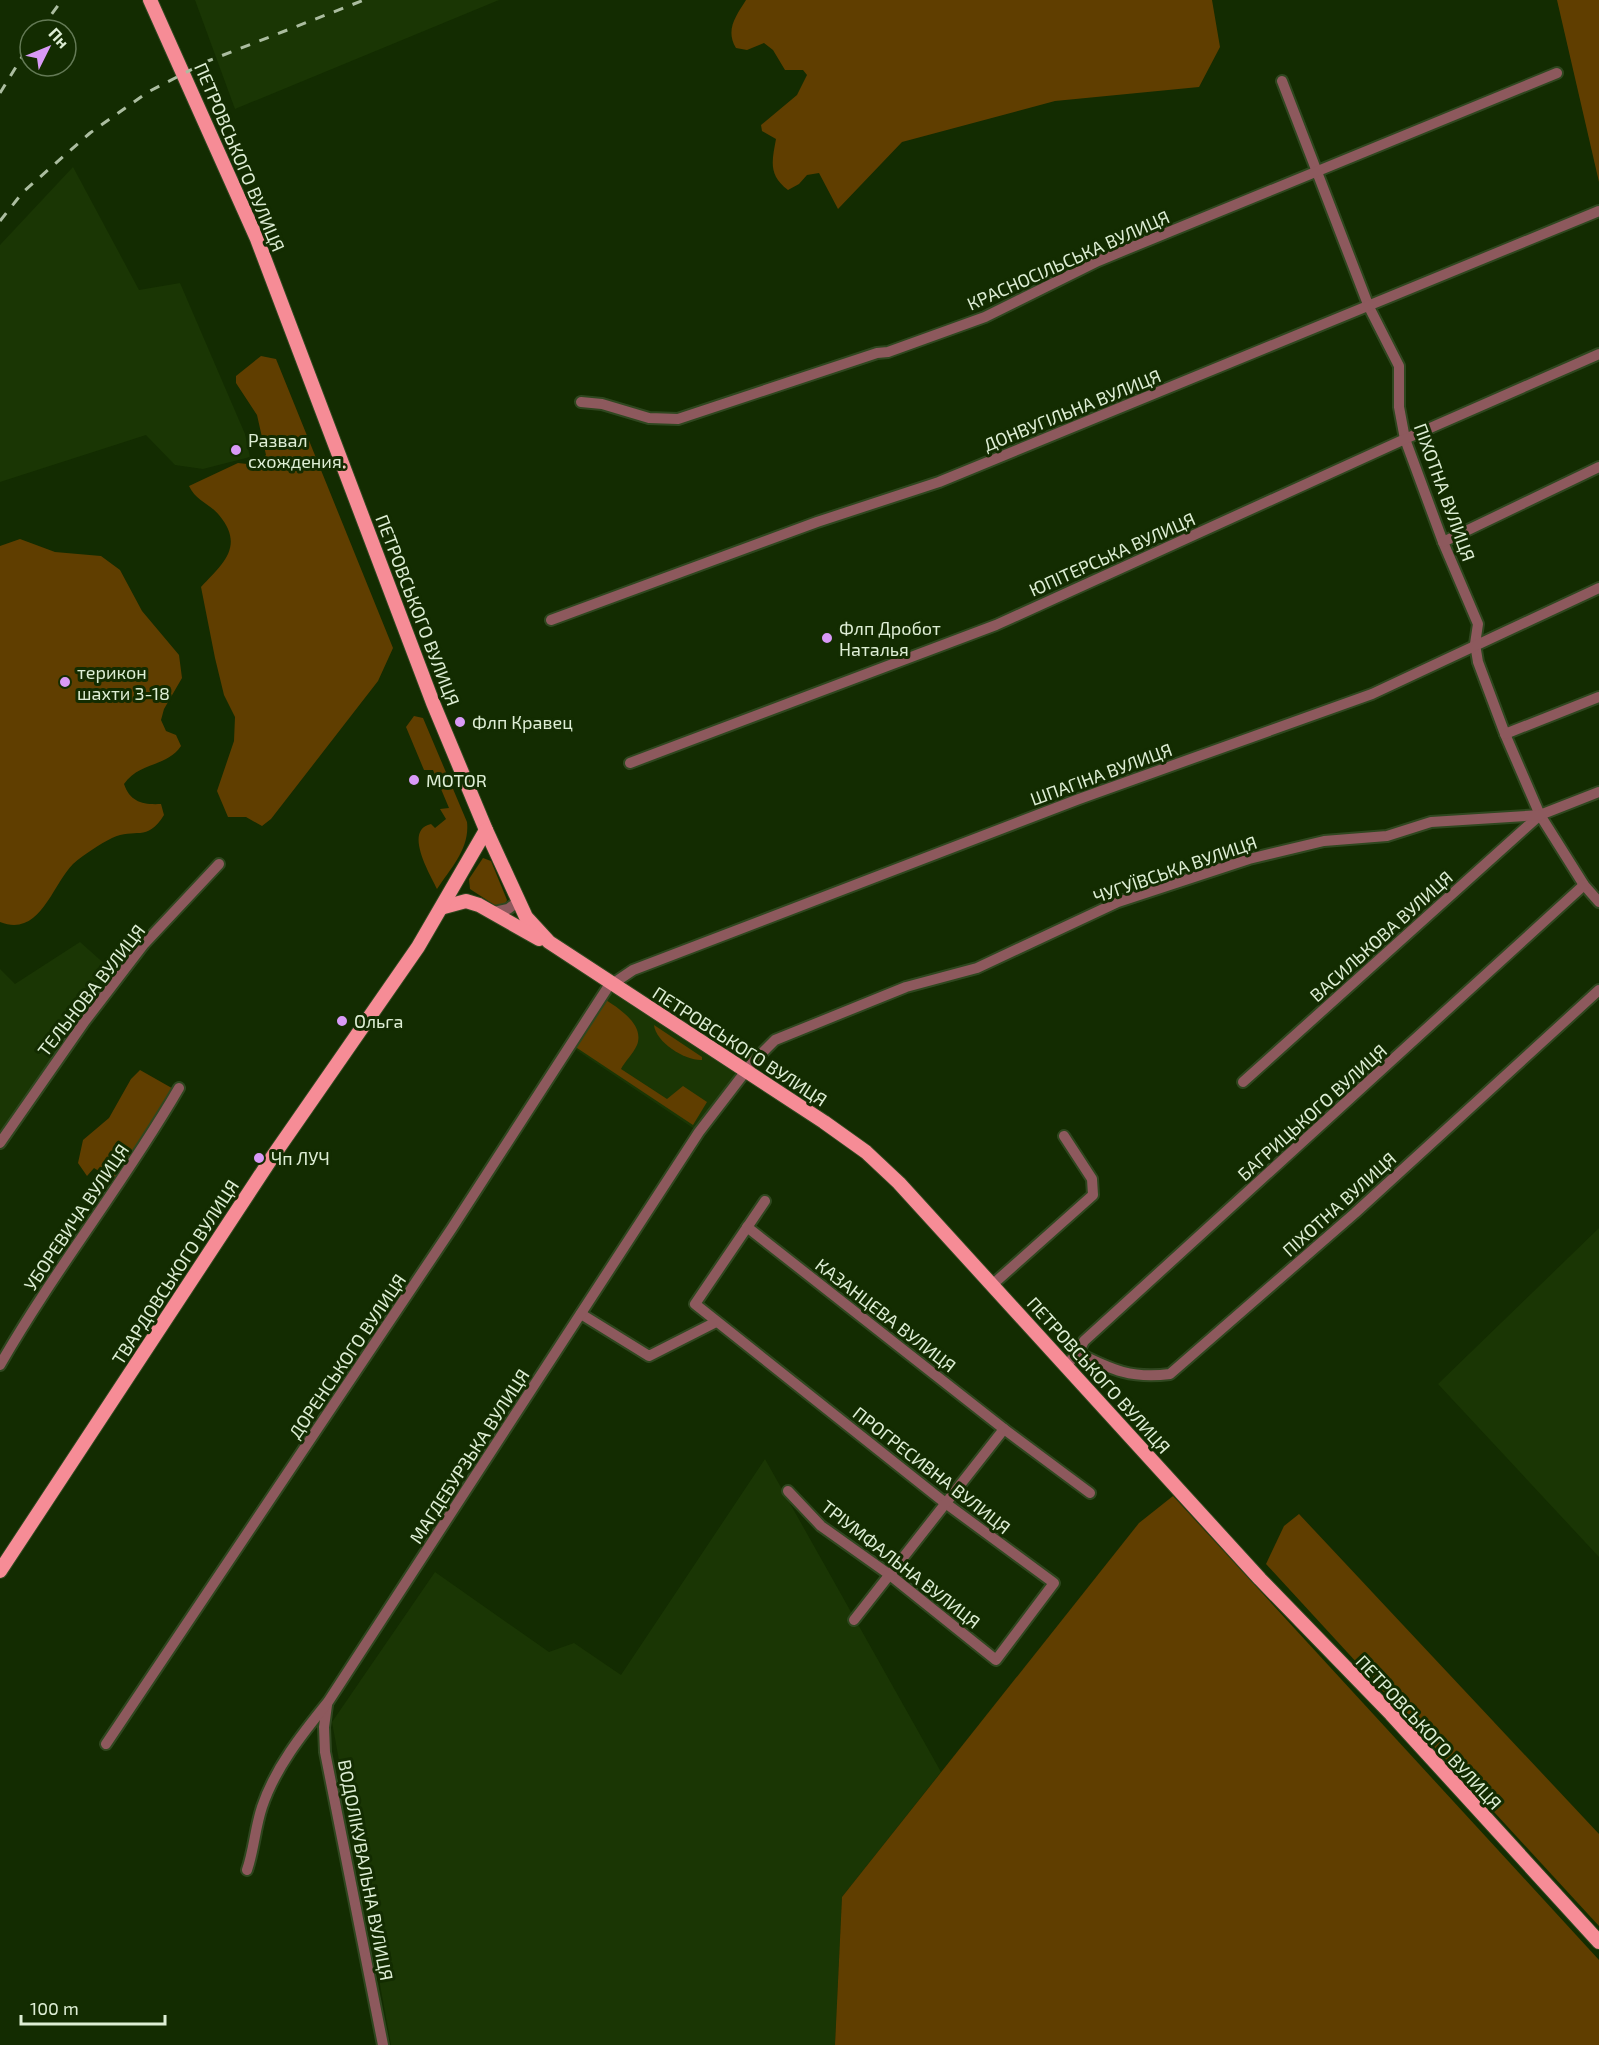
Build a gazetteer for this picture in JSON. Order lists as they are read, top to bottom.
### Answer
{
  "streets": {
    "main road": ["ПЕТРОВСЬКОГО ВУЛИЦЯ", "ТВАРДОВСЬКОГО ВУЛИЦЯ"],
    "street": [
      "КРАСНОСІЛЬСЬКА ВУЛИЦЯ",
      "ДОНВУГІЛЬНА ВУЛИЦЯ",
      "ПІХОТНА ВУЛИЦЯ",
      "ЮПІТЕРСЬКА ВУЛИЦЯ",
      "ШПАГІНА ВУЛИЦЯ",
      "ЧУГУЇВСЬКА ВУЛИЦЯ",
      "ВАСИЛЬКОВА ВУЛИЦЯ",
      "ТЕЛЬНОВА ВУЛИЦЯ",
      "БАГРИЦЬКОГО ВУЛИЦЯ",
      "УБОРЕВИЧА ВУЛИЦЯ",
      "КАЗАНЦЕВА ВУЛИЦЯ",
      "ДОРЕНСЬКОГО ВУЛИЦЯ",
      "МАГДЕБУРЗЬКА ВУЛИЦЯ",
      "ПРОГРЕСИВНА ВУЛИЦЯ",
      "ТРІУМФАЛЬНА ВУЛИЦЯ",
      "ВОДОЛІКУВАЛЬНА ВУЛИЦЯ"
    ]
  },
  "crossings": [
    ["ПЕТРОВСЬКОГО ВУЛИЦЯ", "ШПАГІНА ВУЛИЦЯ"],
    ["ПЕТРОВСЬКОГО ВУЛИЦЯ", "ЧУГУЇВСЬКА ВУЛИЦЯ"],
    ["ПЕТРОВСЬКОГО ВУЛИЦЯ", "БАГРИЦЬКОГО ВУЛИЦЯ"],
    ["ПЕТРОВСЬКОГО ВУЛИЦЯ", "ТВАРДОВСЬКОГО ВУЛИЦЯ"],
    ["ПЕТРОВСЬКОГО ВУЛИЦЯ", "ДОРЕНСЬКОГО ВУЛИЦЯ"],
    ["ПЕТРОВСЬКОГО ВУЛИЦЯ", "МАГДЕБУРЗЬКА ВУЛИЦЯ"],
    ["КРАСНОСІЛЬСЬКА ВУЛИЦЯ", "ПІХОТНА ВУЛИЦЯ"],
    ["ДОНВУГІЛЬНА ВУЛИЦЯ", "ПІХОТНА ВУЛИЦЯ"],
    ["ПІХОТНА ВУЛИЦЯ", "ЮПІТЕРСЬКА ВУЛИЦЯ"],
    ["ПІХОТНА ВУЛИЦЯ", "ШПАГІНА ВУЛИЦЯ"],
    ["ПІХОТНА ВУЛИЦЯ", "ЧУГУЇВСЬКА ВУЛИЦЯ"],
    ["ПІХОТНА ВУЛИЦЯ", "ВАСИЛЬКОВА ВУЛИЦЯ"],
    ["ПІХОТНА ВУЛИЦЯ", "БАГРИЦЬКОГО ВУЛИЦЯ"],
    ["ШПАГІНА ВУЛИЦЯ", "ДОРЕНСЬКОГО ВУЛИЦЯ"],
    ["ЧУГУЇВСЬКА ВУЛИЦЯ", "ВАСИЛЬКОВА ВУЛИЦЯ"],
    ["ЧУГУЇВСЬКА ВУЛИЦЯ", "МАГДЕБУРЗЬКА ВУЛИЦЯ"],
    ["КАЗАНЦЕВА ВУЛИЦЯ", "ПРОГРЕСИВНА ВУЛИЦЯ"],
    ["МАГДЕБУРЗЬКА ВУЛИЦЯ", "ВОДОЛІКУВАЛЬНА ВУЛИЦЯ"],
    ["ПРОГРЕСИВНА ВУЛИЦЯ", "ТРІУМФАЛЬНА ВУЛИЦЯ"]
  ],
  "places": [
    "Развал схождения.",
    "Флп Дробот Наталья",
    "терикон шахти 3-18",
    "Флп Кравец",
    "MOTOR",
    "Ольга",
    "Чп ЛУЧ"
  ],
  "scale_bar": "100 m",
  "north": "top right"
}
